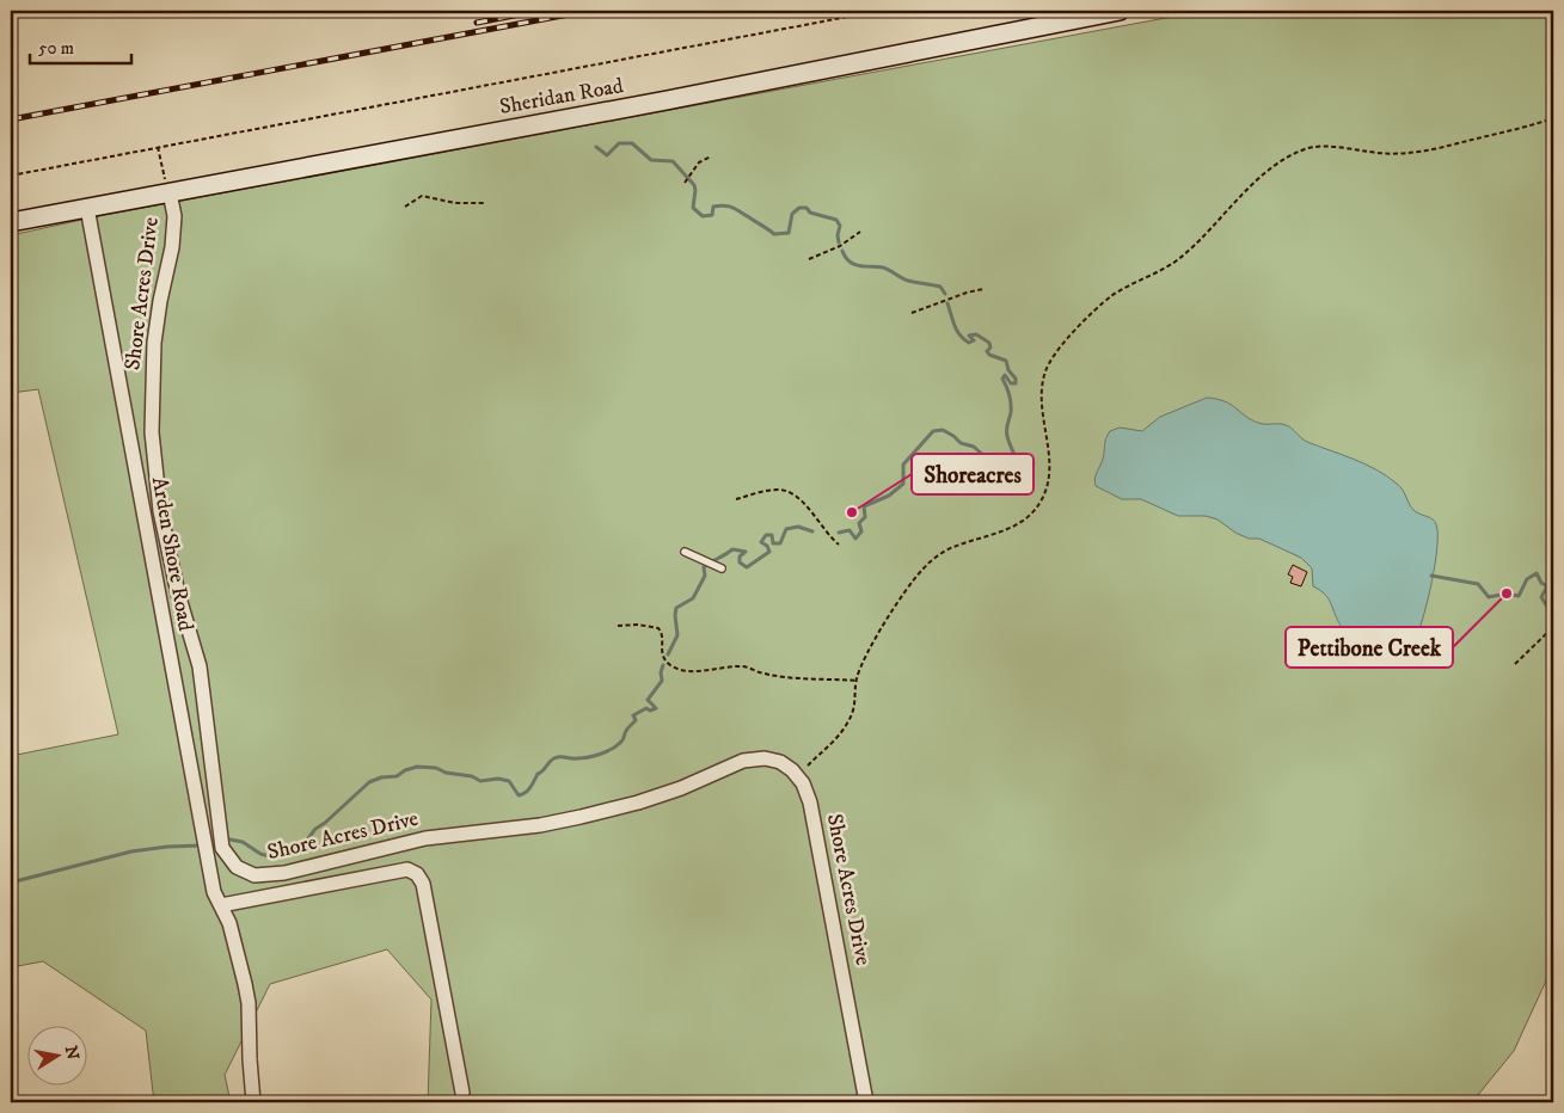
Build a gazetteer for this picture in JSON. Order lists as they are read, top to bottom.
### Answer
{
  "streets": {
    "main road": ["Sheridan Road"],
    "street": ["Shore Acres Drive", "Arden Shore Road"]
  },
  "crossings": [
    ["Sheridan Road", "Shore Acres Drive"],
    ["Sheridan Road", "Arden Shore Road"]
  ],
  "places": ["Shoreacres", "Pettibone Creek"],
  "scale_bar": "50 m",
  "north": "right"
}
